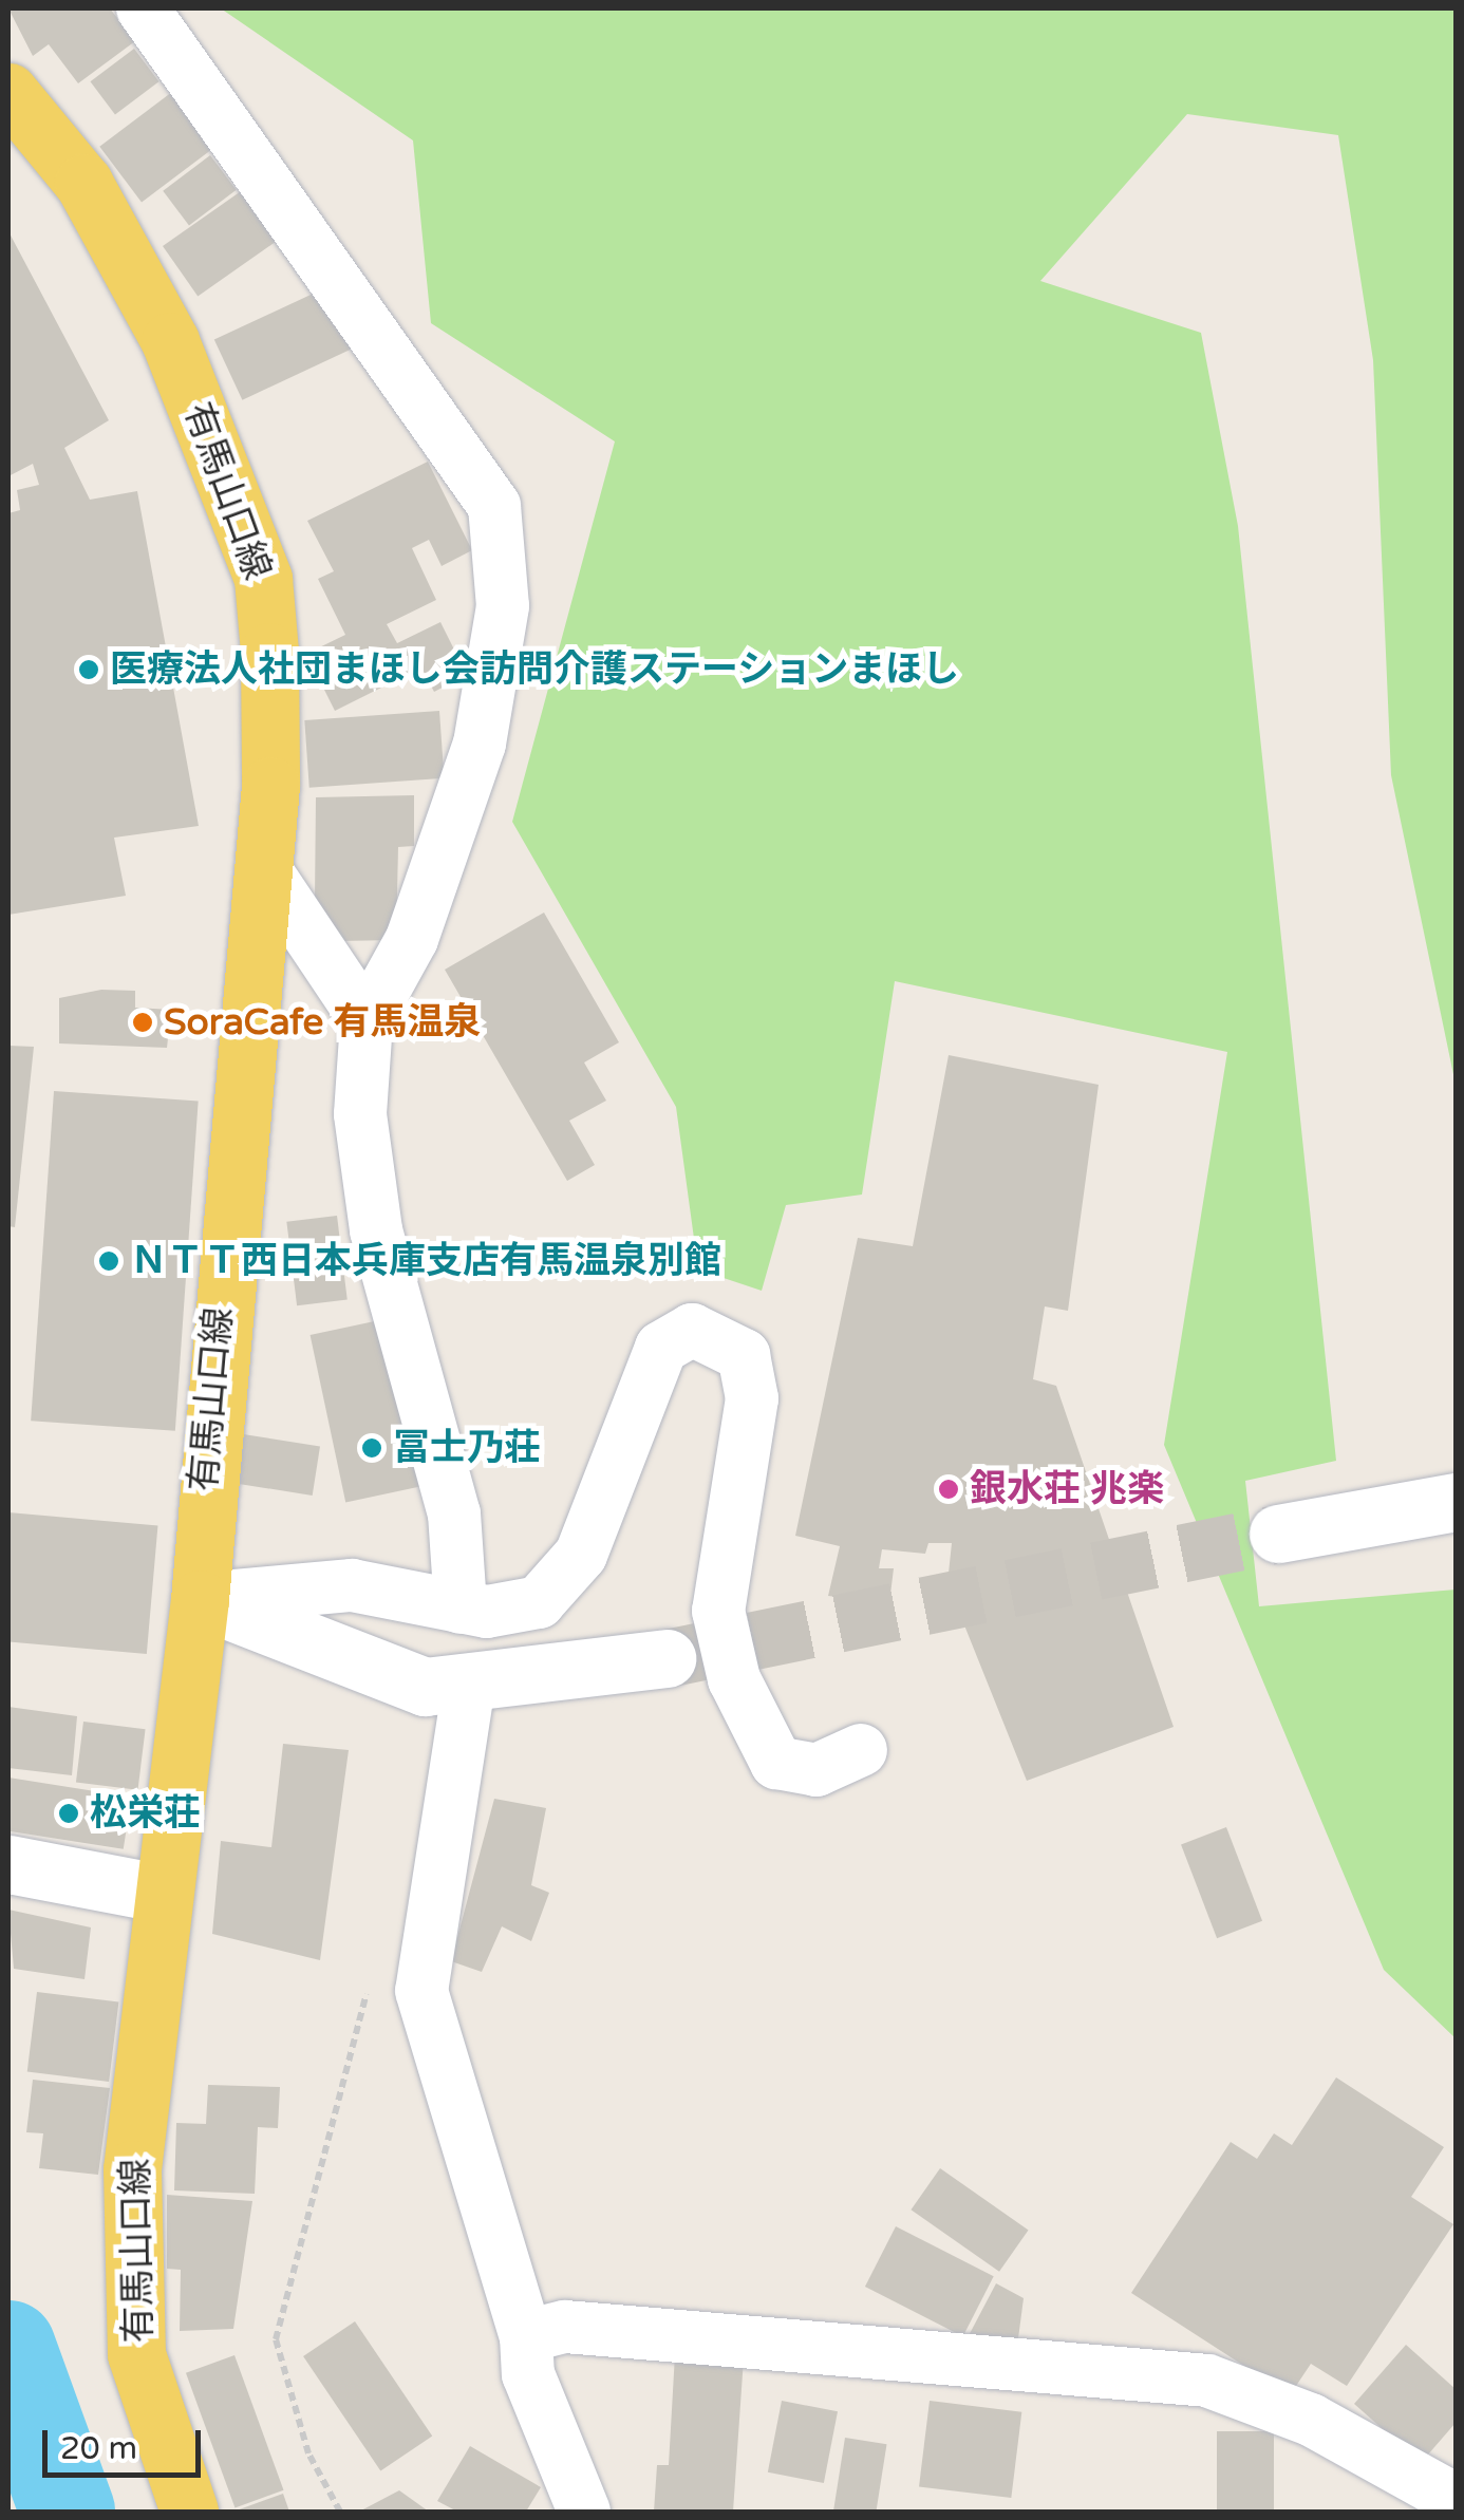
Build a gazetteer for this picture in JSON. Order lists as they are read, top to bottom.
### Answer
{
  "streets": {
    "main road": ["有馬山口線"]
  },
  "places": [
    "医療法人社団まほし会訪問介護ステーションまほし",
    "SoraCafe 有馬温泉",
    "ＮＴＴ西日本兵庫支店有馬温泉別館",
    "冨士乃荘",
    "銀水荘 兆楽",
    "松栄荘"
  ],
  "scale_bar": "20 m"
}
